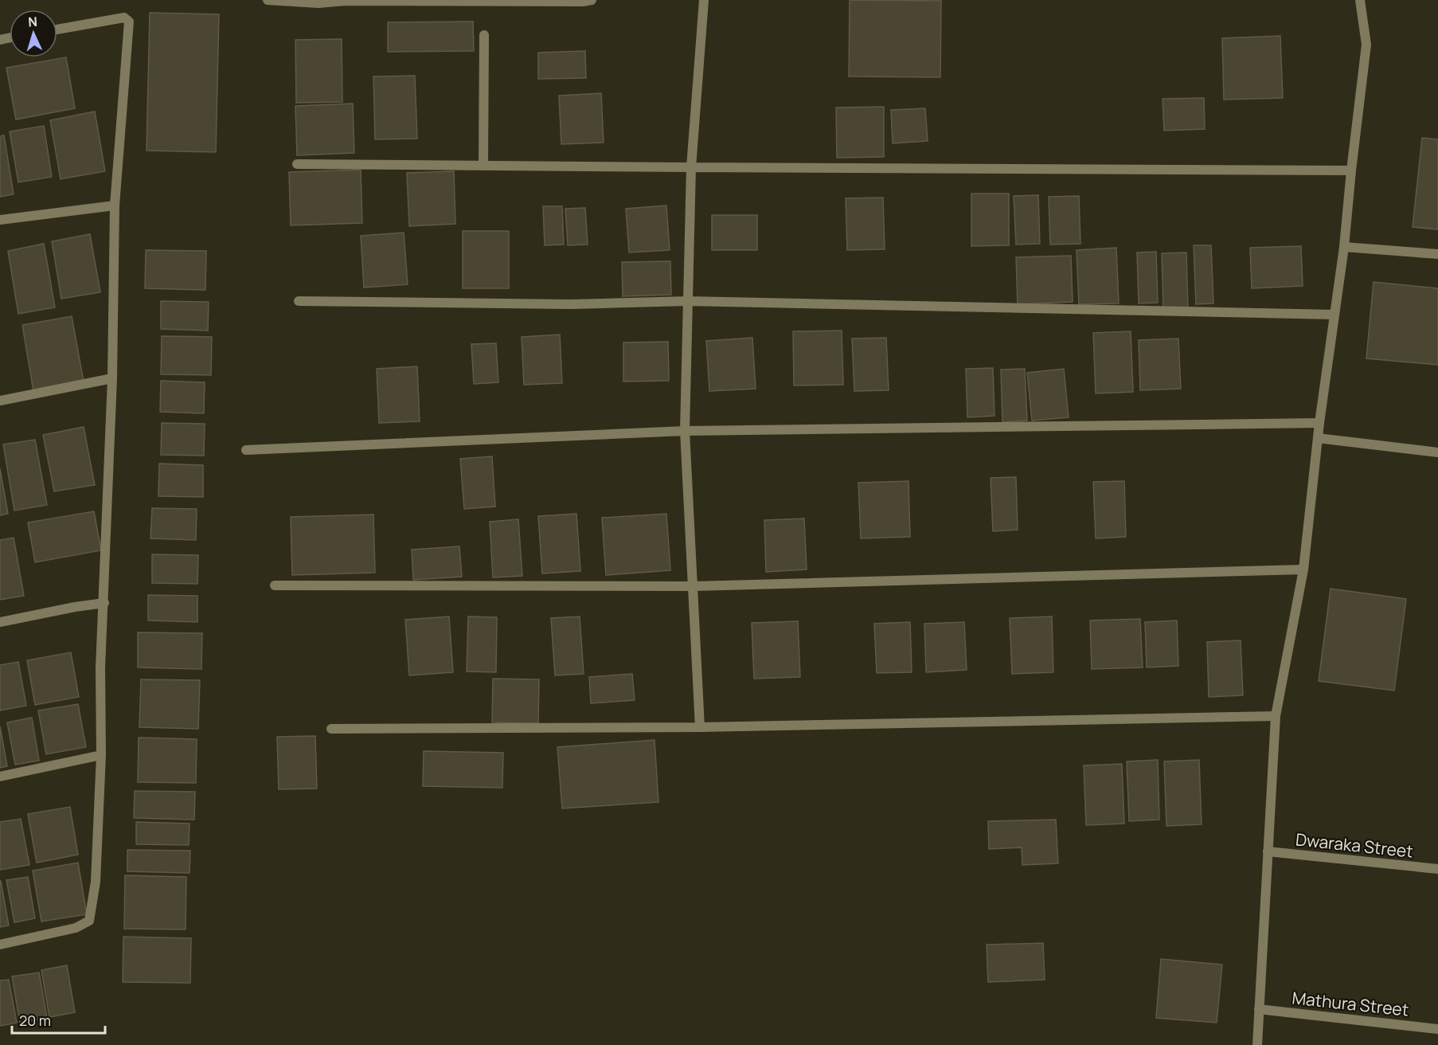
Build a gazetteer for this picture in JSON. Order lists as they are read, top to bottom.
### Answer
{
  "streets": {
    "street": ["Dwaraka Street", "Mathura Street"]
  },
  "scale_bar": "20 m",
  "north": "top"
}
